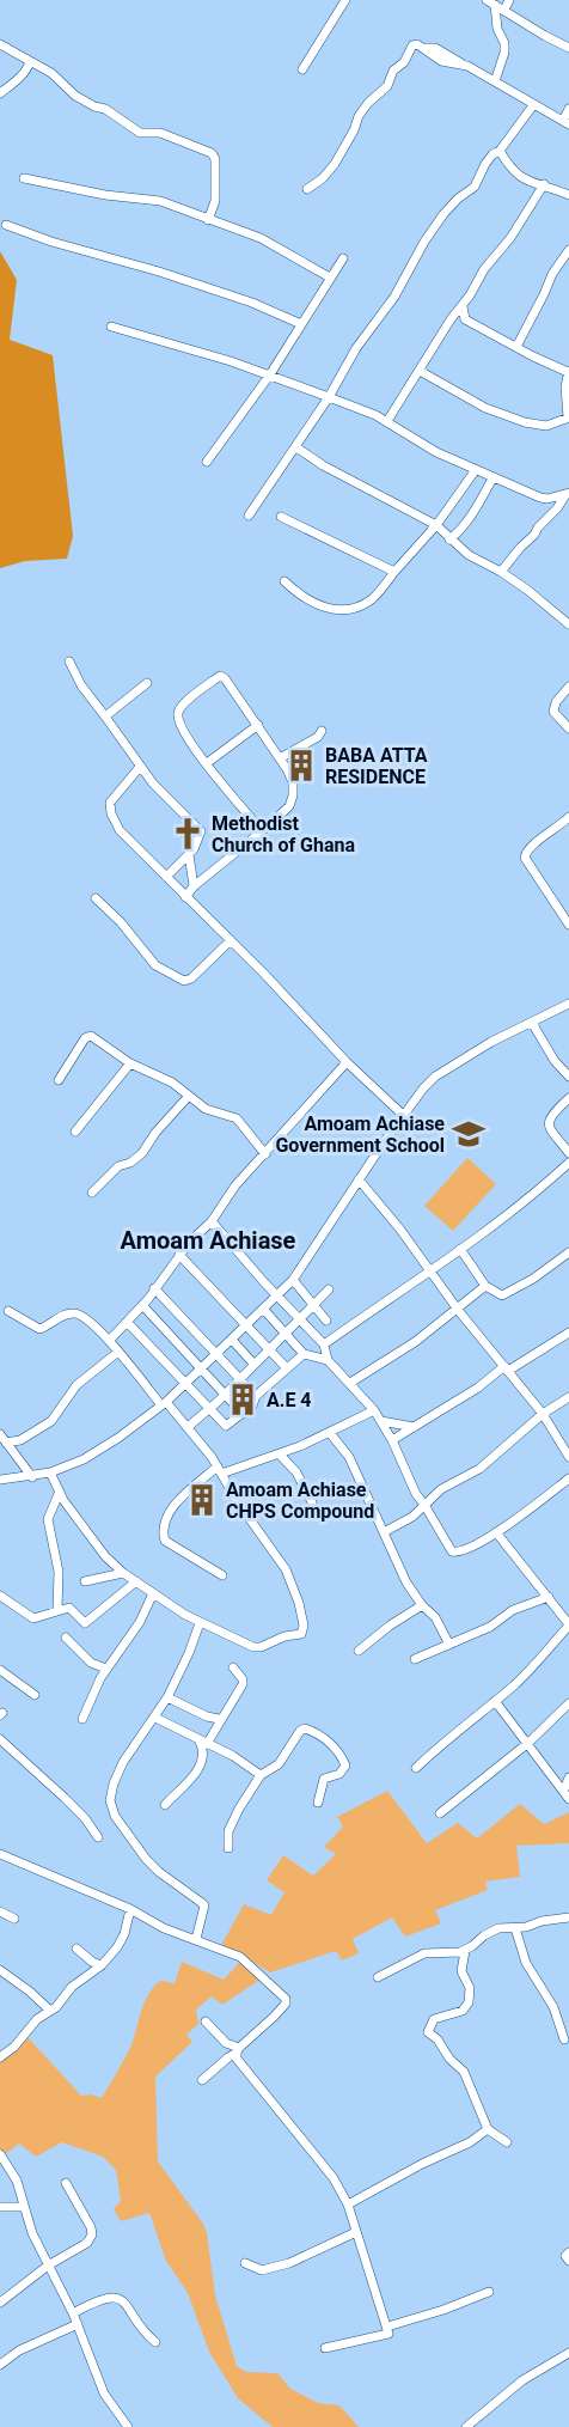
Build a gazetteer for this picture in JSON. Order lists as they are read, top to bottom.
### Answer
{
  "districts": ["Amoam Achiase"],
  "places": {
    "building": ["BABA ATTA RESIDENCE", "A.E 4", "Amoam Achiase CHPS Compound"],
    "church": ["Methodist Church of Ghana"],
    "school or university": ["Amoam Achiase Government School"]
  }
}
